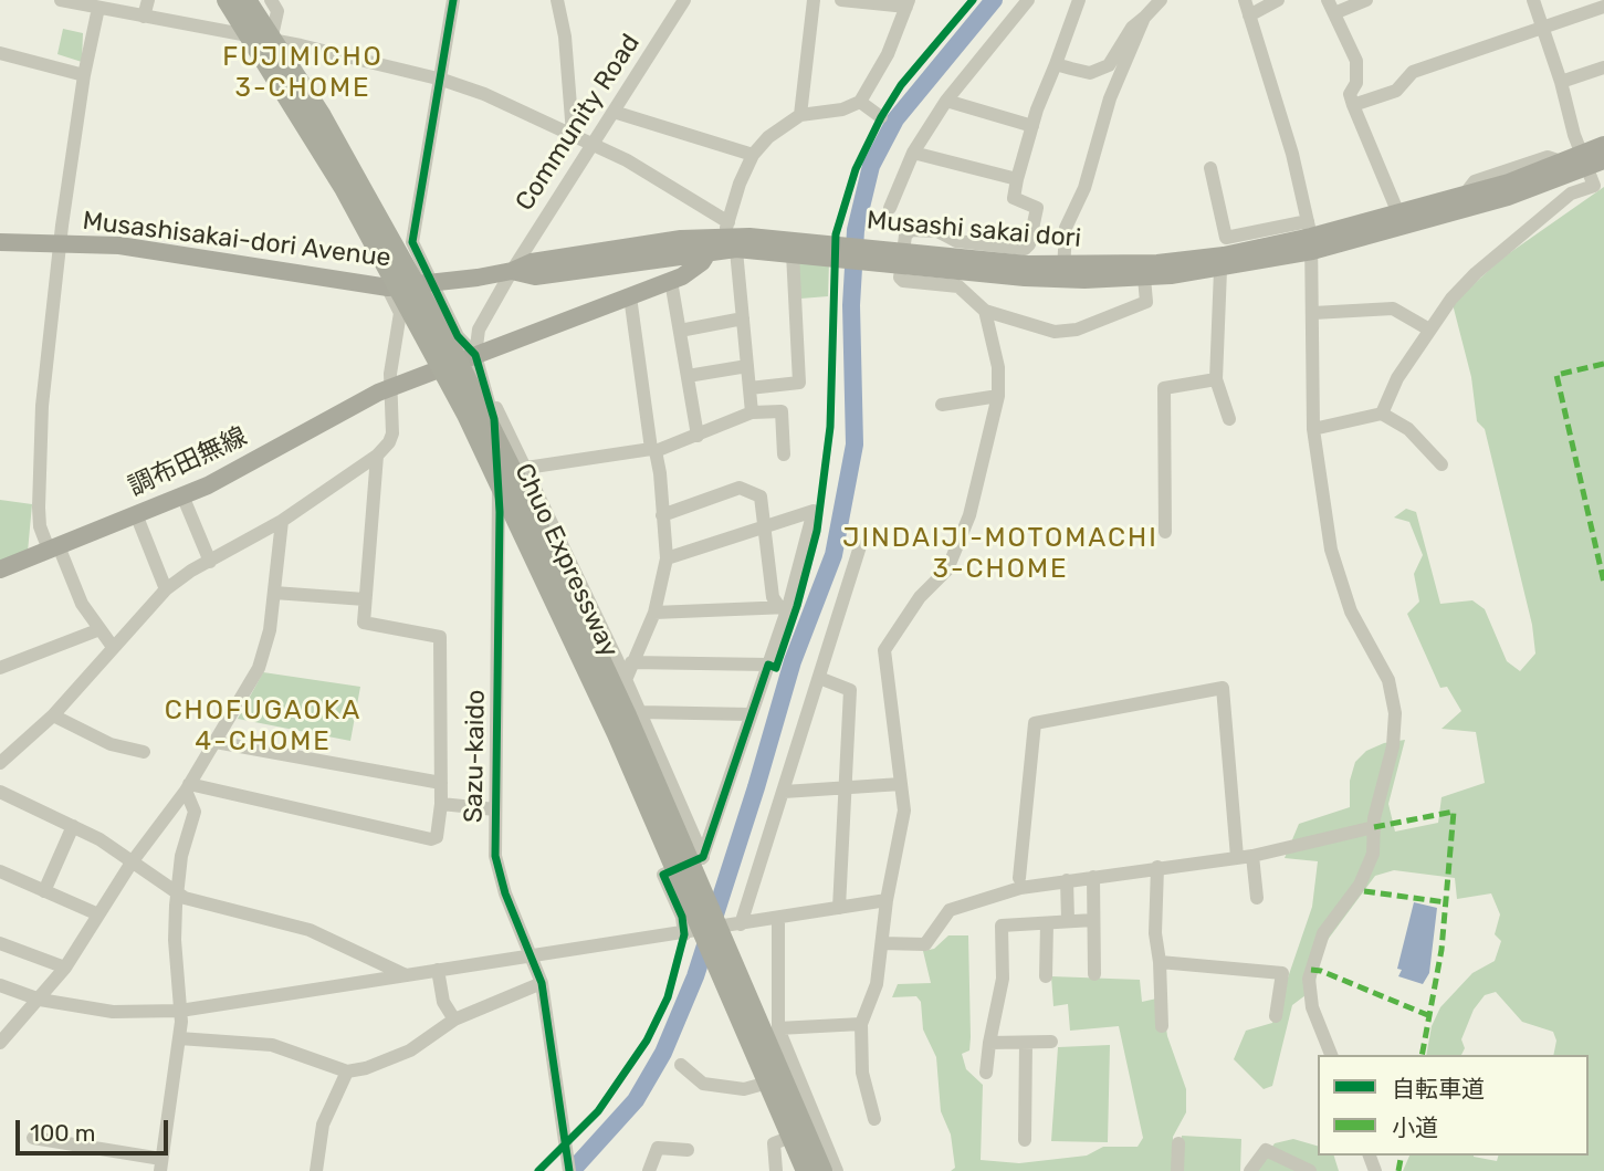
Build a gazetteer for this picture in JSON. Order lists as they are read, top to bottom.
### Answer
{
  "streets": {
    "highway": ["Chuo Expressway"],
    "main road": ["Musashi sakai dori", "Musashisakai-dori Avenue", "調布田無線"],
    "street": ["Community Road", "Sazu-kaido"]
  },
  "crossings": [
    ["Community Road", "Musashi sakai dori"],
    ["Community Road", "Musashisakai-dori Avenue"],
    ["Community Road", "調布田無線"],
    ["Community Road", "Sazu-kaido"],
    ["Musashi sakai dori", "Musashisakai-dori Avenue"],
    ["Musashi sakai dori", "調布田無線"],
    ["調布田無線", "Sazu-kaido"]
  ],
  "districts": ["FUJIMICHO 3-CHOME", "JINDAIJI-MOTOMACHI 3-CHOME", "CHOFUGAOKA 4-CHOME"],
  "legend": ["自転車道", "小道"],
  "scale_bar": "100 m"
}
